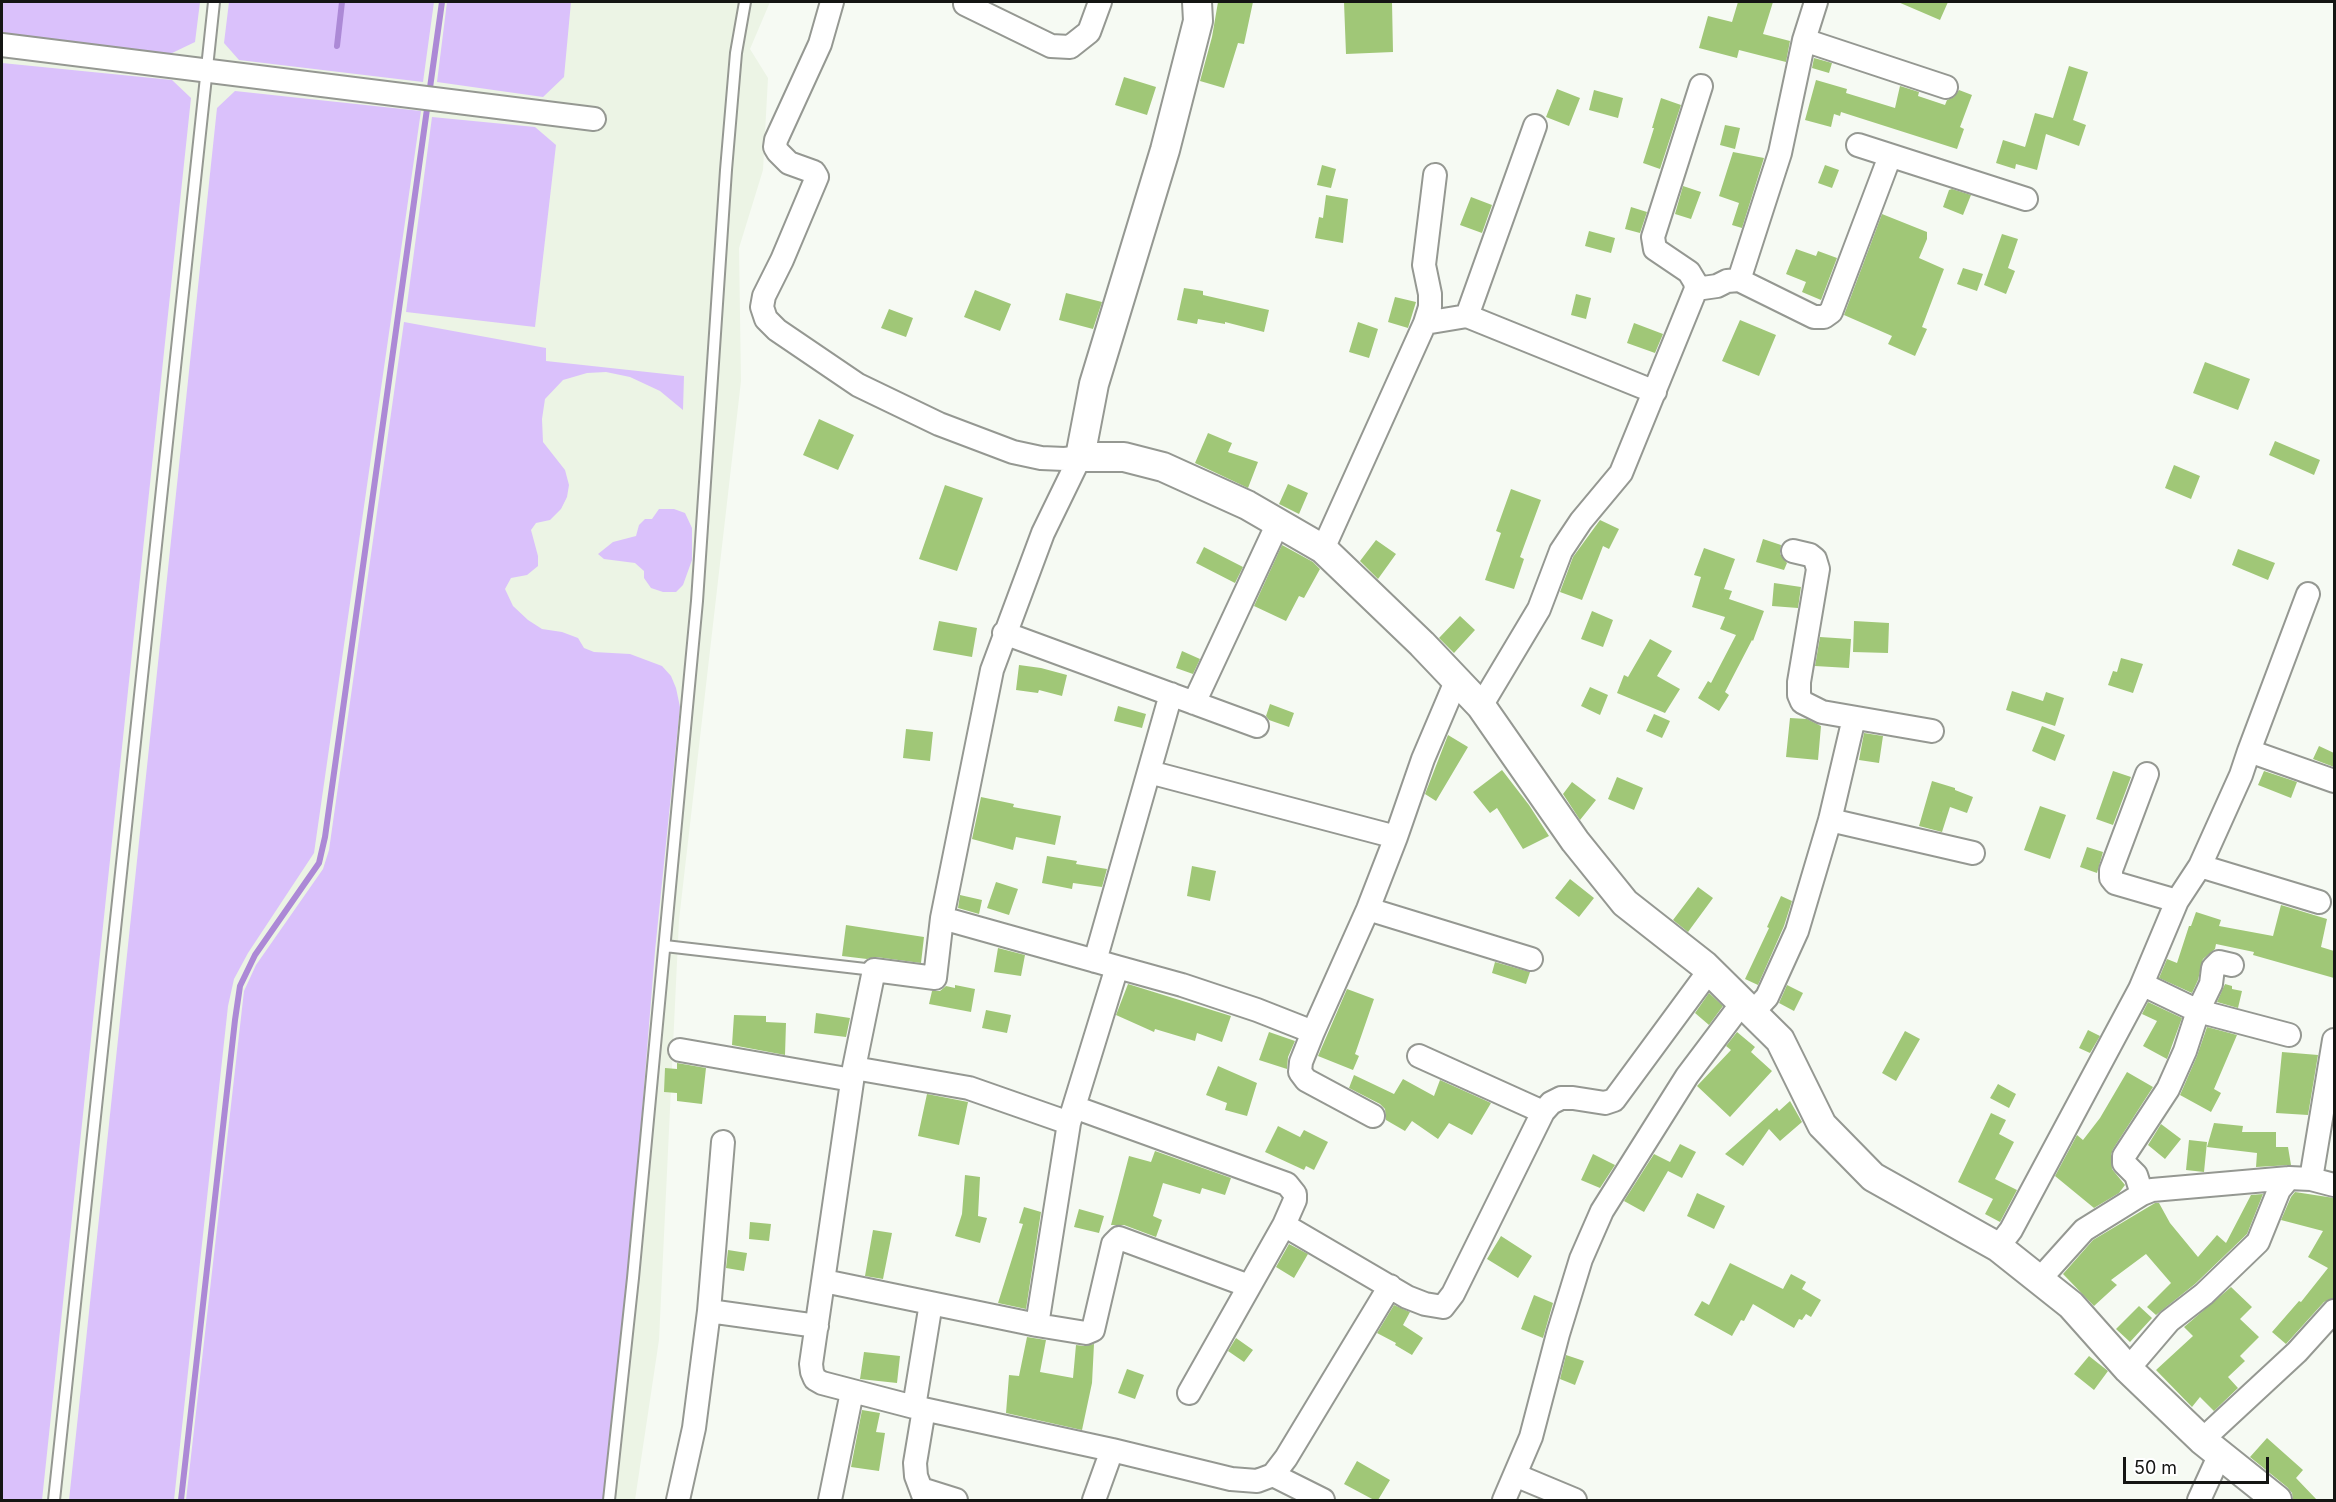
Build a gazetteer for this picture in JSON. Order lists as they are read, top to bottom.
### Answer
{
  "scale_bar": "50 m"
}
